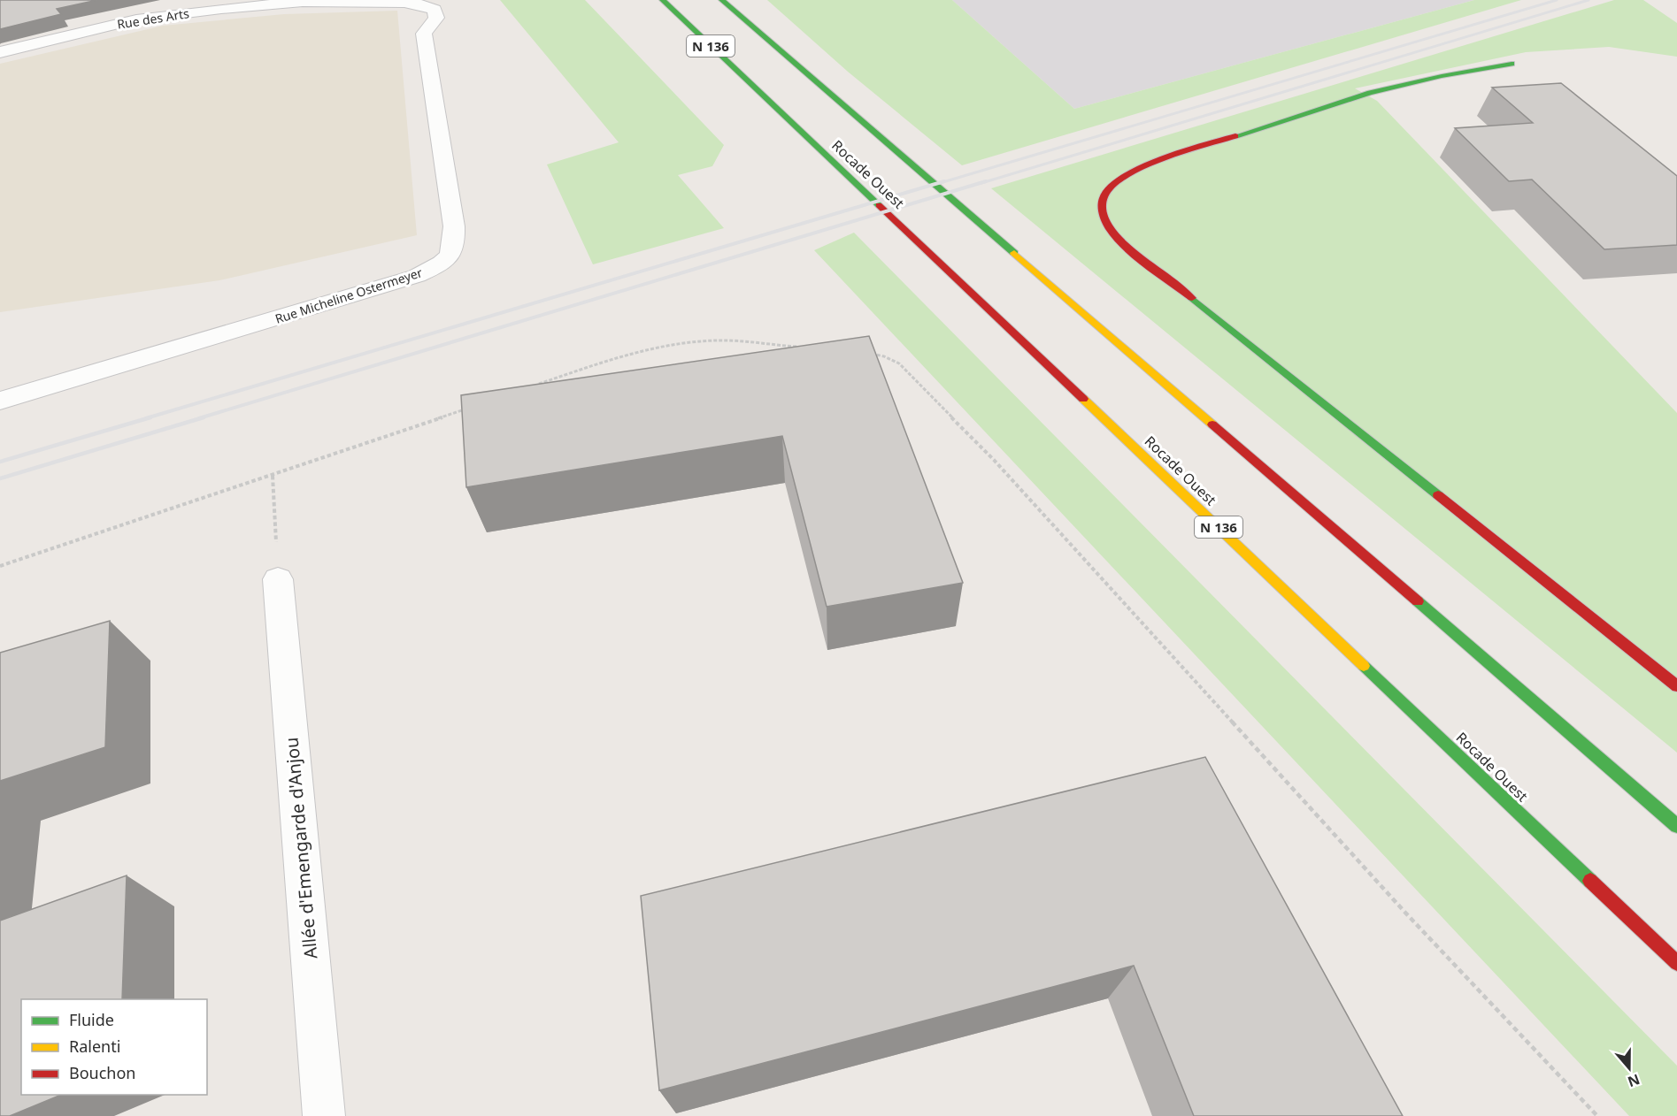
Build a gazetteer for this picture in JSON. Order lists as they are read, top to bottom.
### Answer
{
  "streets": {
    "main road": ["N 136", "Rocade Ouest"],
    "street": ["Rue des Arts", "Rue Micheline Ostermeyer", "Allée d'Emengarde d'Anjou"]
  },
  "crossings": [
    ["Rue des Arts", "Rue Micheline Ostermeyer"]
  ],
  "legend": ["Fluide", "Ralenti", "Bouchon"],
  "north": "bottom"
}
